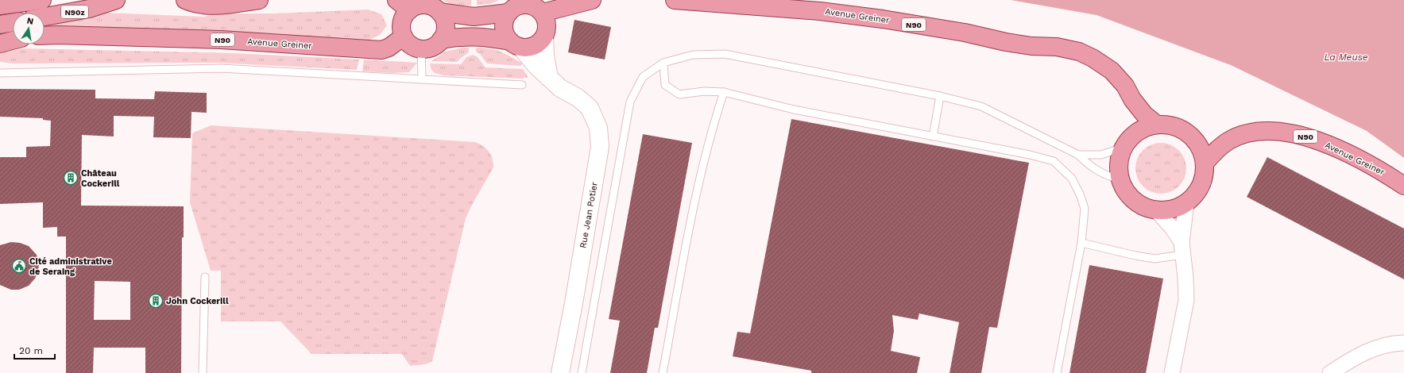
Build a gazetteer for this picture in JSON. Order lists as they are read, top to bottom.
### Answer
{
  "streets": {
    "main road": [
      "N90z",
      "Avenue Greiner",
      "N90",
      "Rue Jean Potier"
    ]
  },
  "water": ["La Meuse"],
  "places": {
    "building": ["Château Cockerill", "John Cockerill"],
    "public building": ["Cité administrative de Seraing"]
  },
  "scale_bar": "20 m",
  "north": "top"
}
